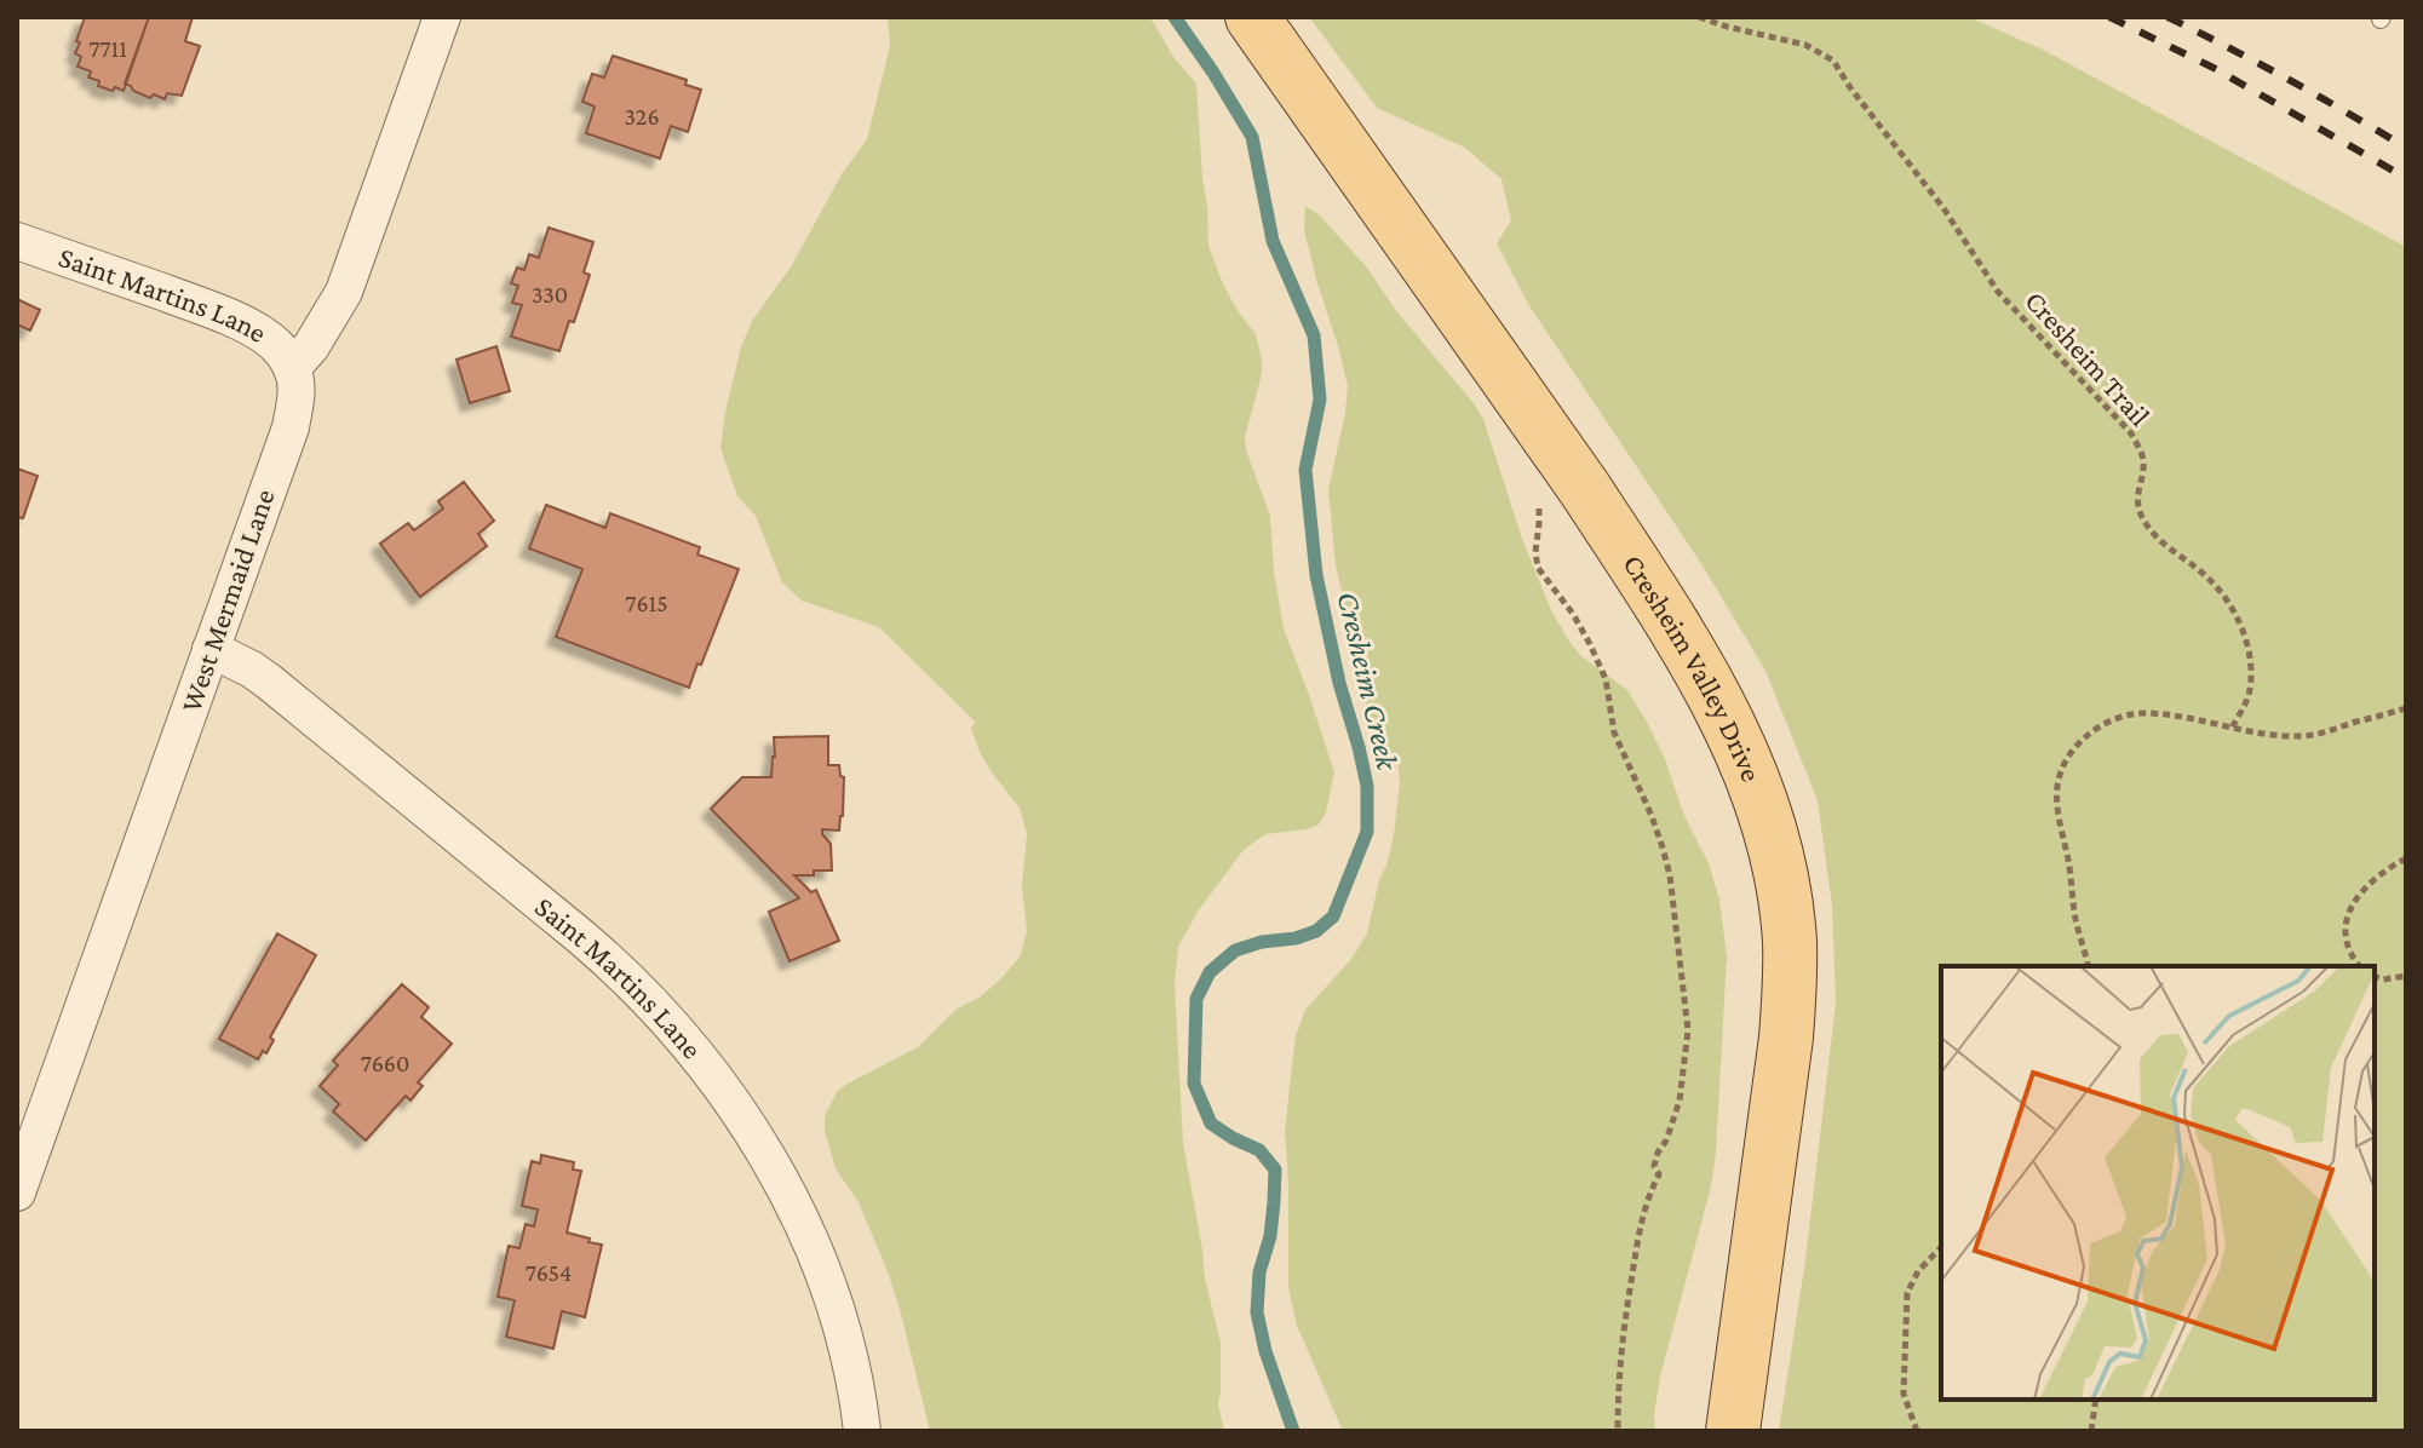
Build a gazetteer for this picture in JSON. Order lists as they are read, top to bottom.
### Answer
{
  "streets": {
    "main road": ["Cresheim Valley Drive"],
    "street": ["Saint Martins Lane", "West Mermaid Lane"],
    "path": ["Cresheim Trail"]
  },
  "crossings": [
    ["Saint Martins Lane", "West Mermaid Lane"]
  ],
  "water": ["Cresheim Creek"],
  "house_numbers": [
    "7711",
    "326",
    "330",
    "7615",
    "7660",
    "7654"
  ]
}
